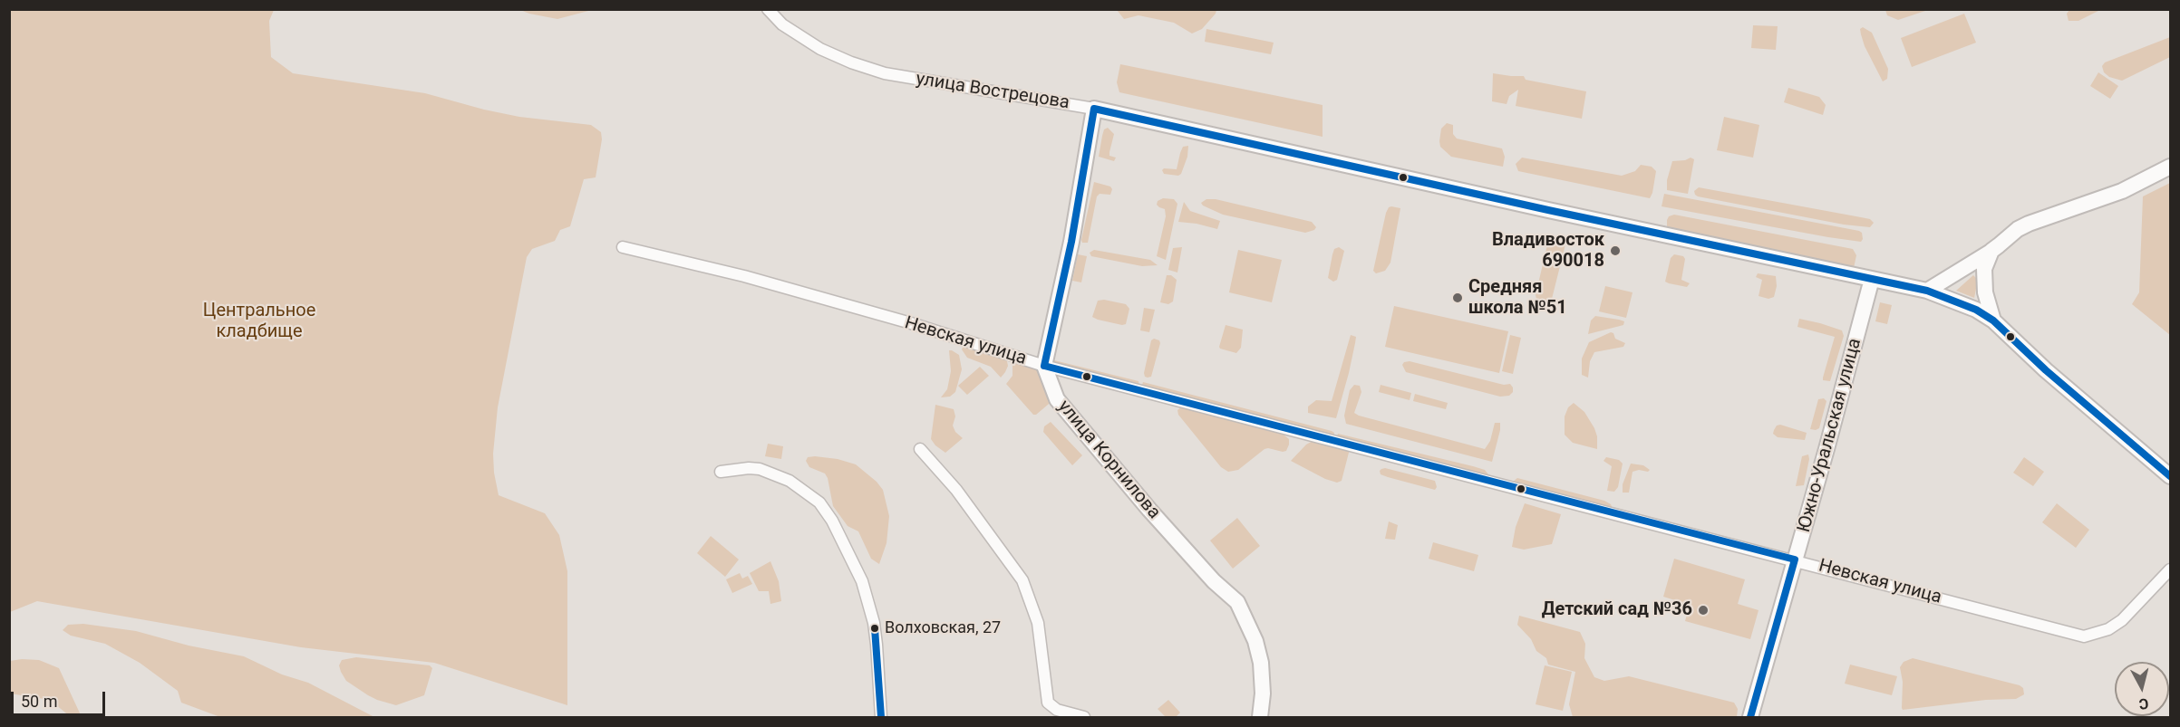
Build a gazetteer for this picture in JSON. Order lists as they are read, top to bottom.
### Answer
{
  "streets": {
    "street": [
      "улица Вострецова",
      "Невская улица",
      "Южно-Уральская улица",
      "улица Корнилова"
    ]
  },
  "crossings": [
    ["улица Вострецова", "Южно-Уральская улица"],
    ["Невская улица", "Южно-Уральская улица"],
    ["Невская улица", "улица Корнилова"]
  ],
  "parks": ["Центральное кладбище"],
  "places": [
    "Владивосток 690018",
    "Средняя школа №51",
    "Детский сад №36",
    "Волховская, 27"
  ],
  "scale_bar": "50 m",
  "north": "bottom"
}
